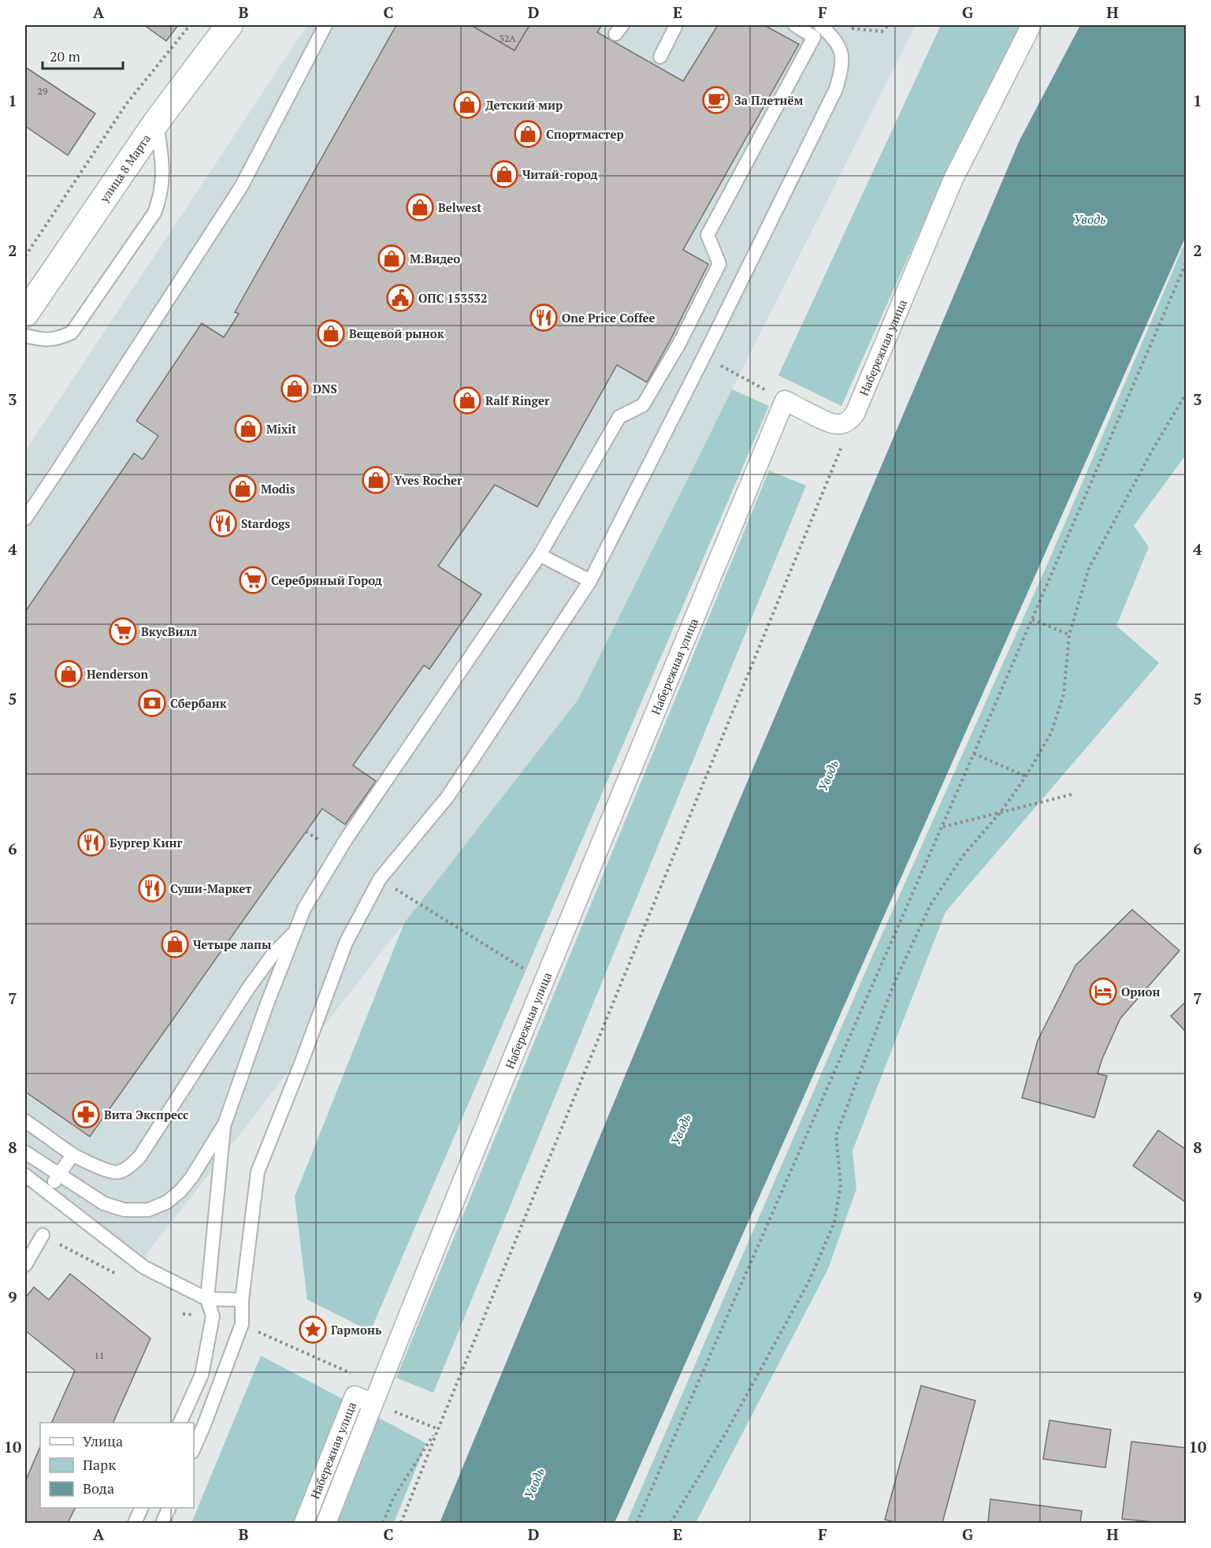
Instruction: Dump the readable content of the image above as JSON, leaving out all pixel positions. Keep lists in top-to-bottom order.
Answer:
{
  "streets": {
    "main road": ["улица 8 Марта"],
    "street": ["Набережная улица"]
  },
  "water": ["Уводь"],
  "places": {
    "cafe": ["За Плетнём"],
    "shop": [
      "Детский мир",
      "Спортмастер",
      "Читай-город",
      "Belwest",
      "М.Видео",
      "Вещевой рынок",
      "DNS",
      "Ralf Ringer",
      "Mixit",
      "Yves Rocher",
      "Modis",
      "Henderson",
      "Четыре лапы"
    ],
    "public building": ["ОПС 153532"],
    "restaurant": [
      "One Price Coffee",
      "Stardogs",
      "Бургер Кинг",
      "Суши-Маркет"
    ],
    "supermarket": ["Серебряный Город", "ВкусВилл"],
    "bank": ["Сбербанк"],
    "hotel": ["Орион"],
    "pharmacy": ["Вита Экспресс"],
    "place": ["Гармонь"]
  },
  "house_numbers": ["32А", "29", "11"],
  "legend": ["Улица", "Парк", "Вода"],
  "scale_bar": "20 m",
  "grid": {
    "columns": [
      "A",
      "B",
      "C",
      "D",
      "E",
      "F",
      "G",
      "H"
    ],
    "rows": [
      "1",
      "2",
      "3",
      "4",
      "5",
      "6",
      "7",
      "8",
      "9",
      "10"
    ]
  }
}
